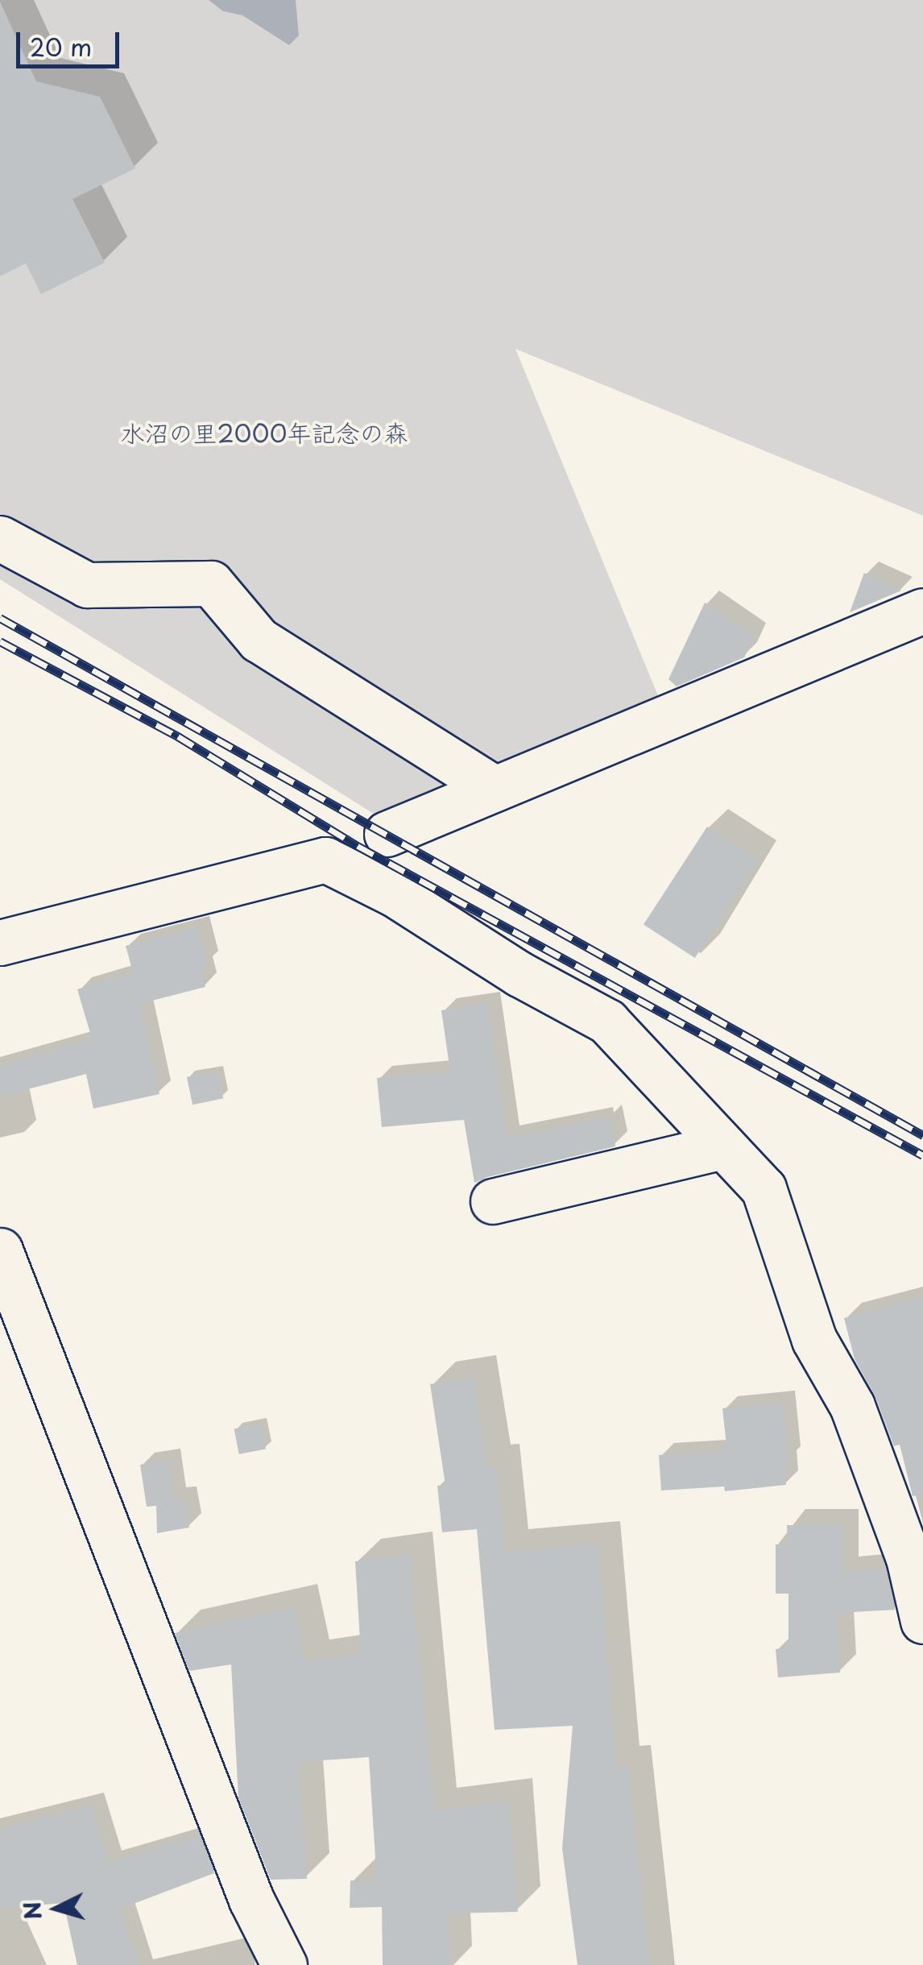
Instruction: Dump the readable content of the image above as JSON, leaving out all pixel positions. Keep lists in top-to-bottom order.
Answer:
{
  "parks": ["水沼の里2000年記念の森"],
  "scale_bar": "20 m",
  "north": "left"
}
